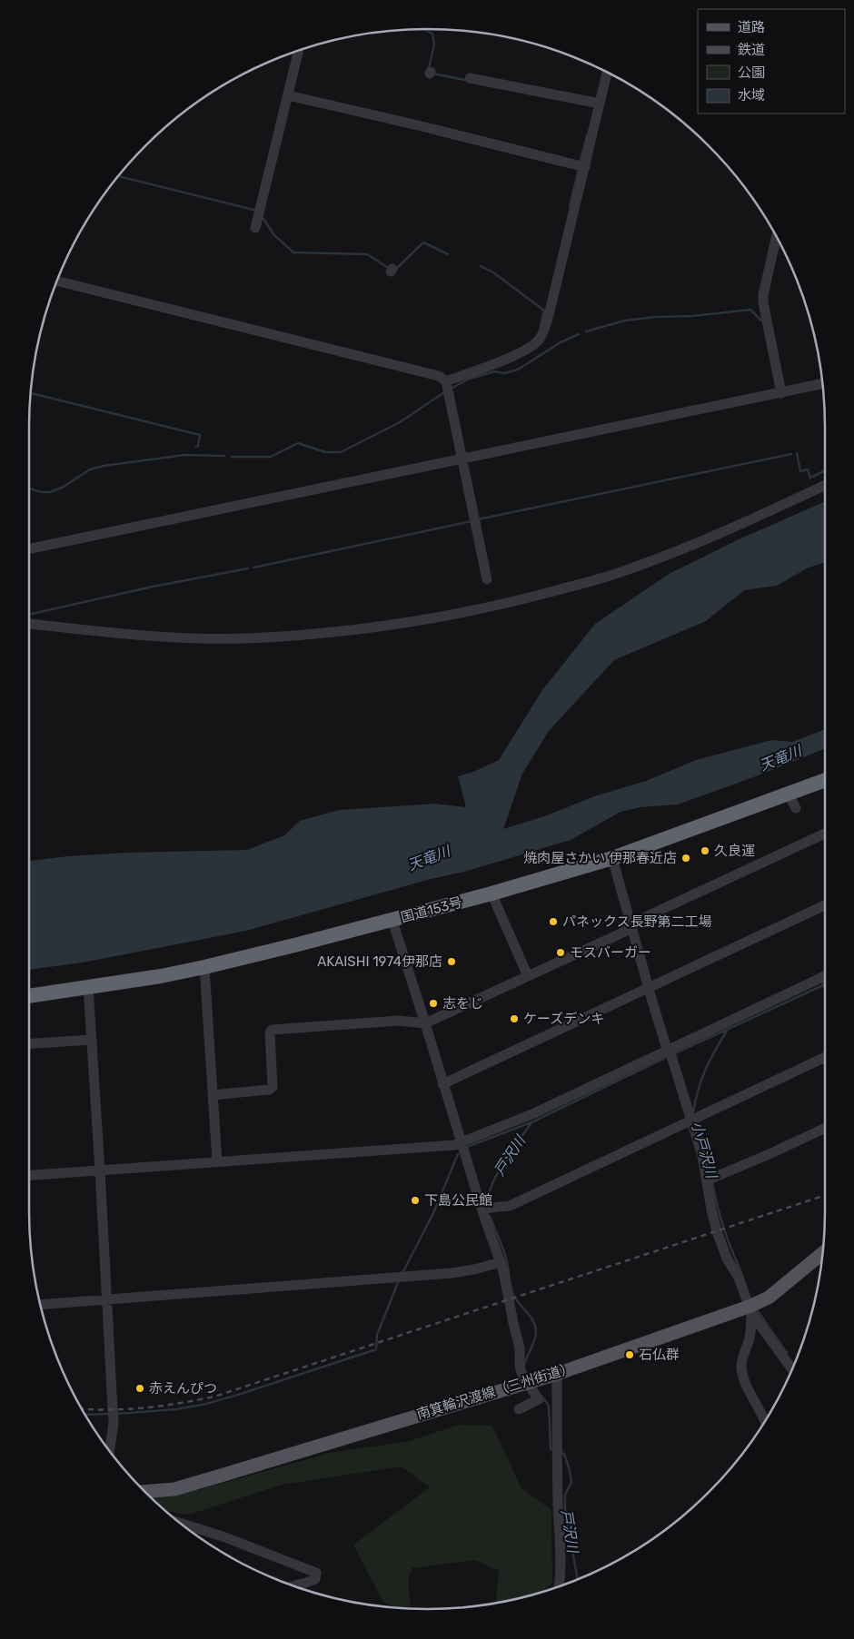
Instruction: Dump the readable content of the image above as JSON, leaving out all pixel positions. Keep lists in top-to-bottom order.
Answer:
{
  "streets": {
    "highway": ["国道153号"],
    "main road": ["南箕輪沢渡線（三州街道）"]
  },
  "water": ["天竜川", "小戸沢川", "戸沢川"],
  "places": [
    "久良運",
    "焼肉屋さかい 伊那春近店",
    "パネックス長野第二工場",
    "モスバーガー",
    "AKAISHI 1974伊那店",
    "志をじ",
    "ケーズデンキ",
    "下島公民館",
    "石仏群",
    "赤えんぴつ"
  ],
  "legend": [
    "道路",
    "鉄道",
    "公園",
    "水域"
  ]
}
